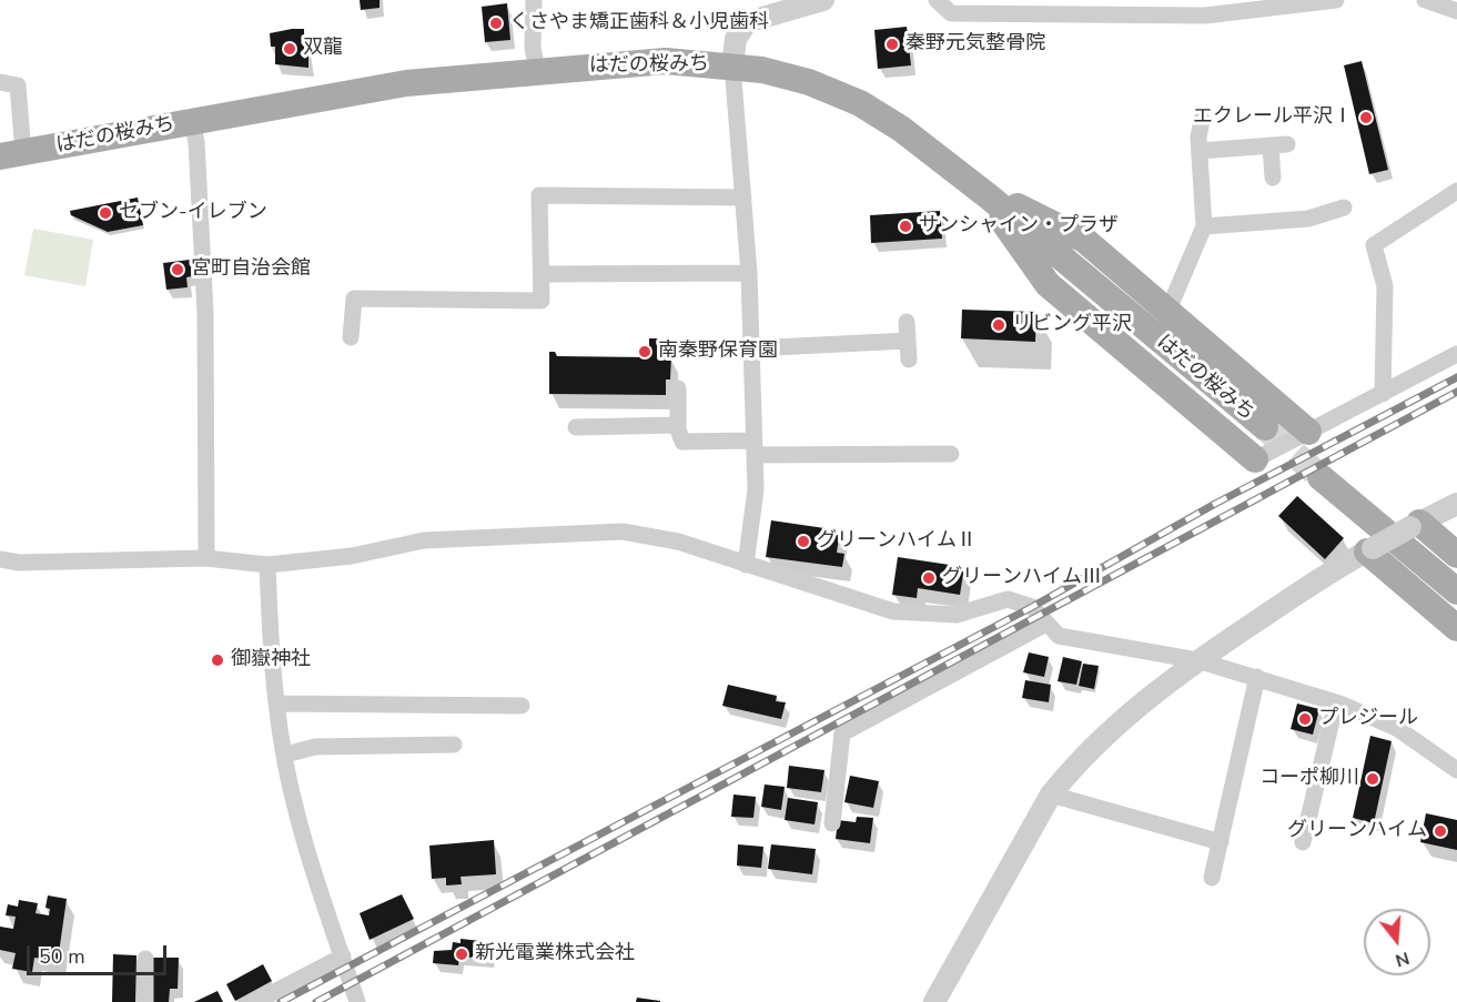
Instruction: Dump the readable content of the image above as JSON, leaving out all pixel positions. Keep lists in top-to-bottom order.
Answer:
{
  "streets": {
    "main road": ["はだの桜みち"]
  },
  "places": [
    "くさやま矯正歯科＆小児歯科",
    "秦野元気整骨院",
    "双龍",
    "エクレール平沢Ⅰ",
    "セブン-イレブン",
    "サンシャイン・プラザ",
    "宮町自治会館",
    "リビング平沢",
    "南秦野保育園",
    "グリーンハイムⅡ",
    "グリーンハイムⅢ",
    "御嶽神社",
    "プレジール",
    "コーポ柳川",
    "グリーンハイム",
    "新光電業株式会社"
  ],
  "scale_bar": "50 m",
  "north": "bottom"
}
